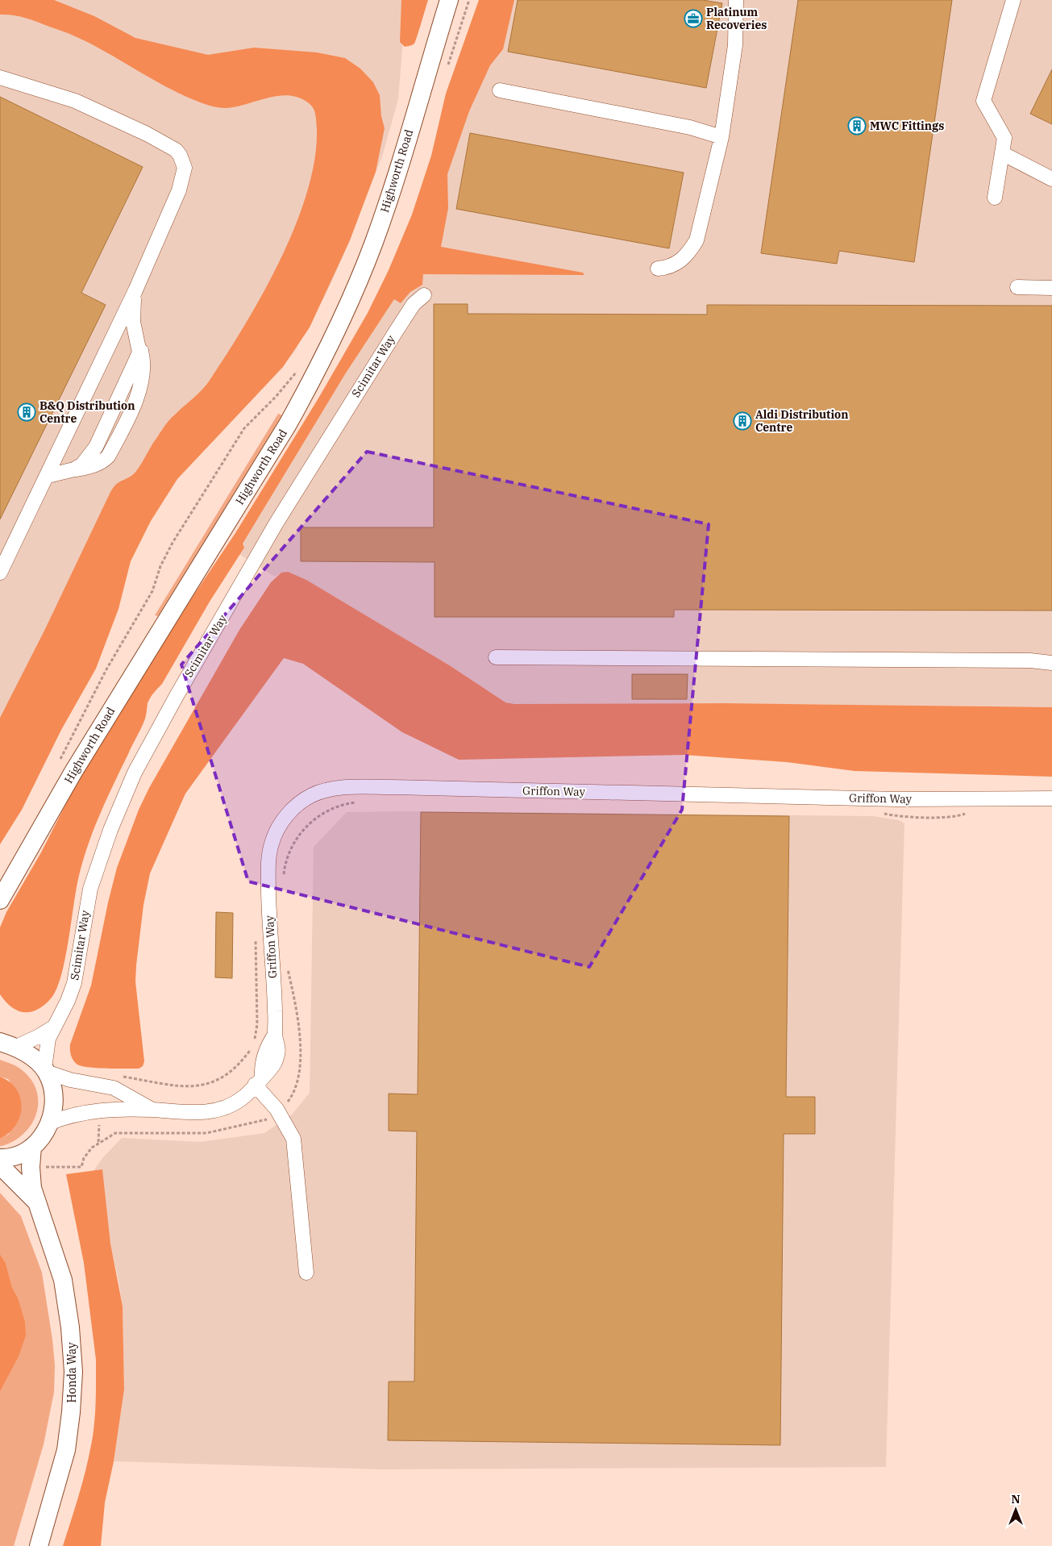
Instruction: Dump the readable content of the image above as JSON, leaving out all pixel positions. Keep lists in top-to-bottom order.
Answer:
{
  "streets": {
    "main road": ["Highworth Road", "Honda Way"],
    "street": ["Scimitar Way", "Griffon Way"]
  },
  "places": {
    "office": ["Platinum Recoveries"],
    "building": ["MWC Fittings", "B&Q Distribution Centre", "Aldi Distribution Centre"]
  },
  "north": "top"
}
